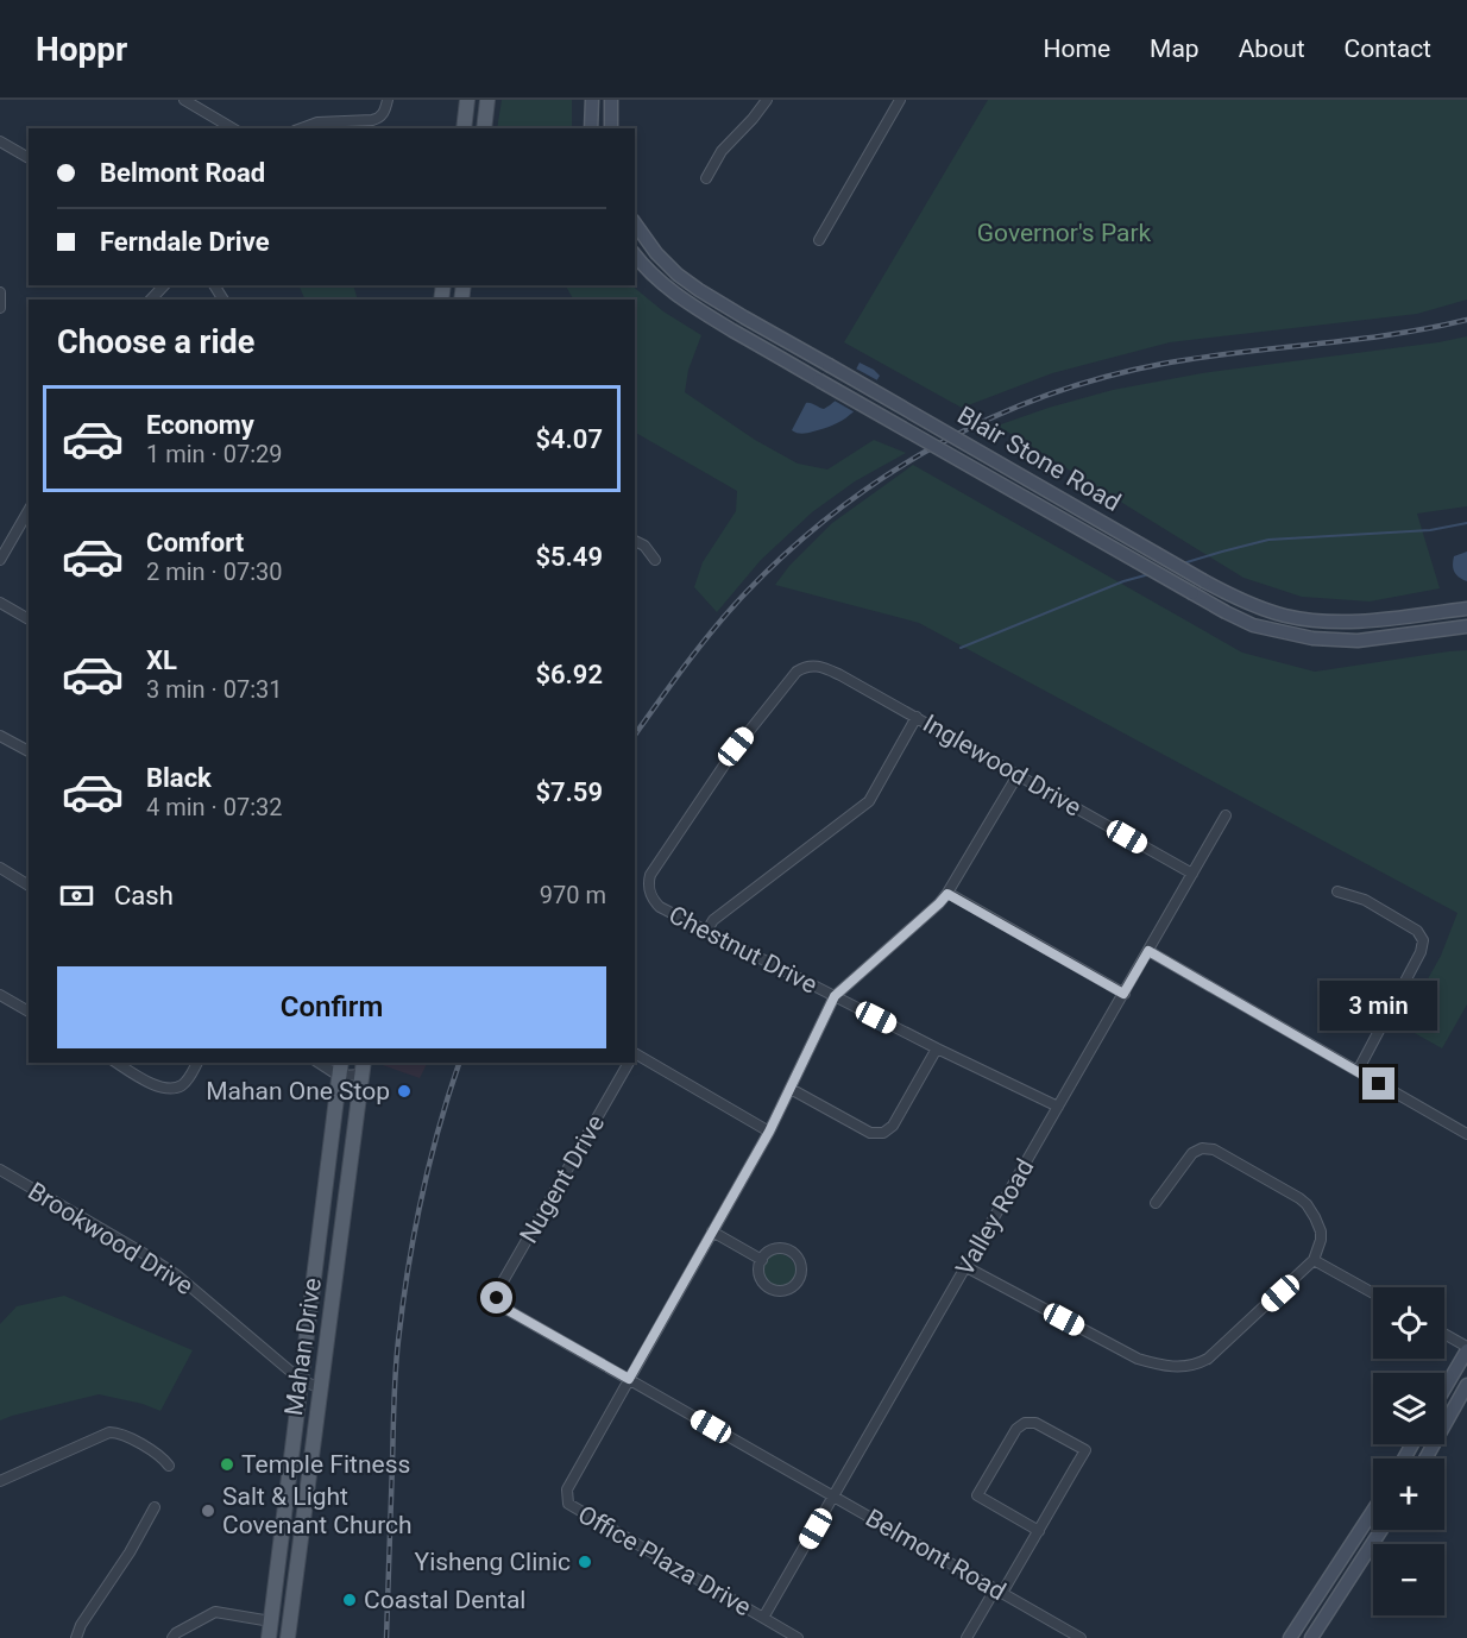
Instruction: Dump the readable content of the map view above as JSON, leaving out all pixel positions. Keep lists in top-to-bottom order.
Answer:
{
  "streets": {
    "main road": ["Blair Stone Road", "Mahan Drive"],
    "street": [
      "Inglewood Drive",
      "Chestnut Drive",
      "Nugent Drive",
      "Valley Road",
      "Brookwood Drive",
      "Belmont Road",
      "Office Plaza Drive"
    ]
  },
  "crossings": [
    ["Inglewood Drive", "Chestnut Drive"],
    ["Inglewood Drive", "Valley Road"],
    ["Chestnut Drive", "Valley Road"],
    ["Nugent Drive", "Belmont Road"],
    ["Valley Road", "Belmont Road"],
    ["Valley Road", "Office Plaza Drive"],
    ["Brookwood Drive", "Mahan Drive"],
    ["Belmont Road", "Office Plaza Drive"]
  ],
  "parks": ["Governor's Park"],
  "places": [
    "Mahan One Stop",
    "Temple Fitness",
    "Salt & Light Covenant Church",
    "Yisheng Clinic",
    "Coastal Dental"
  ],
  "page": {
    "header": "Hoppr",
    "nav": [
      "Home",
      "Map",
      "About",
      "Contact"
    ],
    "banner": ["Belmont Road", "Ferndale Drive"],
    "heading": "Choose a ride",
    "list": [
      {
        "name": "Economy",
        "note": "1 min · 07:29",
        "value": "$4.07"
      },
      {
        "name": "Comfort",
        "note": "2 min · 07:30",
        "value": "$5.49"
      },
      {
        "name": "XL",
        "note": "3 min · 07:31",
        "value": "$6.92"
      },
      {
        "name": "Black",
        "note": "4 min · 07:32",
        "value": "$7.59"
      }
    ],
    "pay": ["Cash", "970 m"],
    "buttons": "Confirm",
    "bubble": "3 min",
    "map_buttons": ["+", "−"]
  }
}
